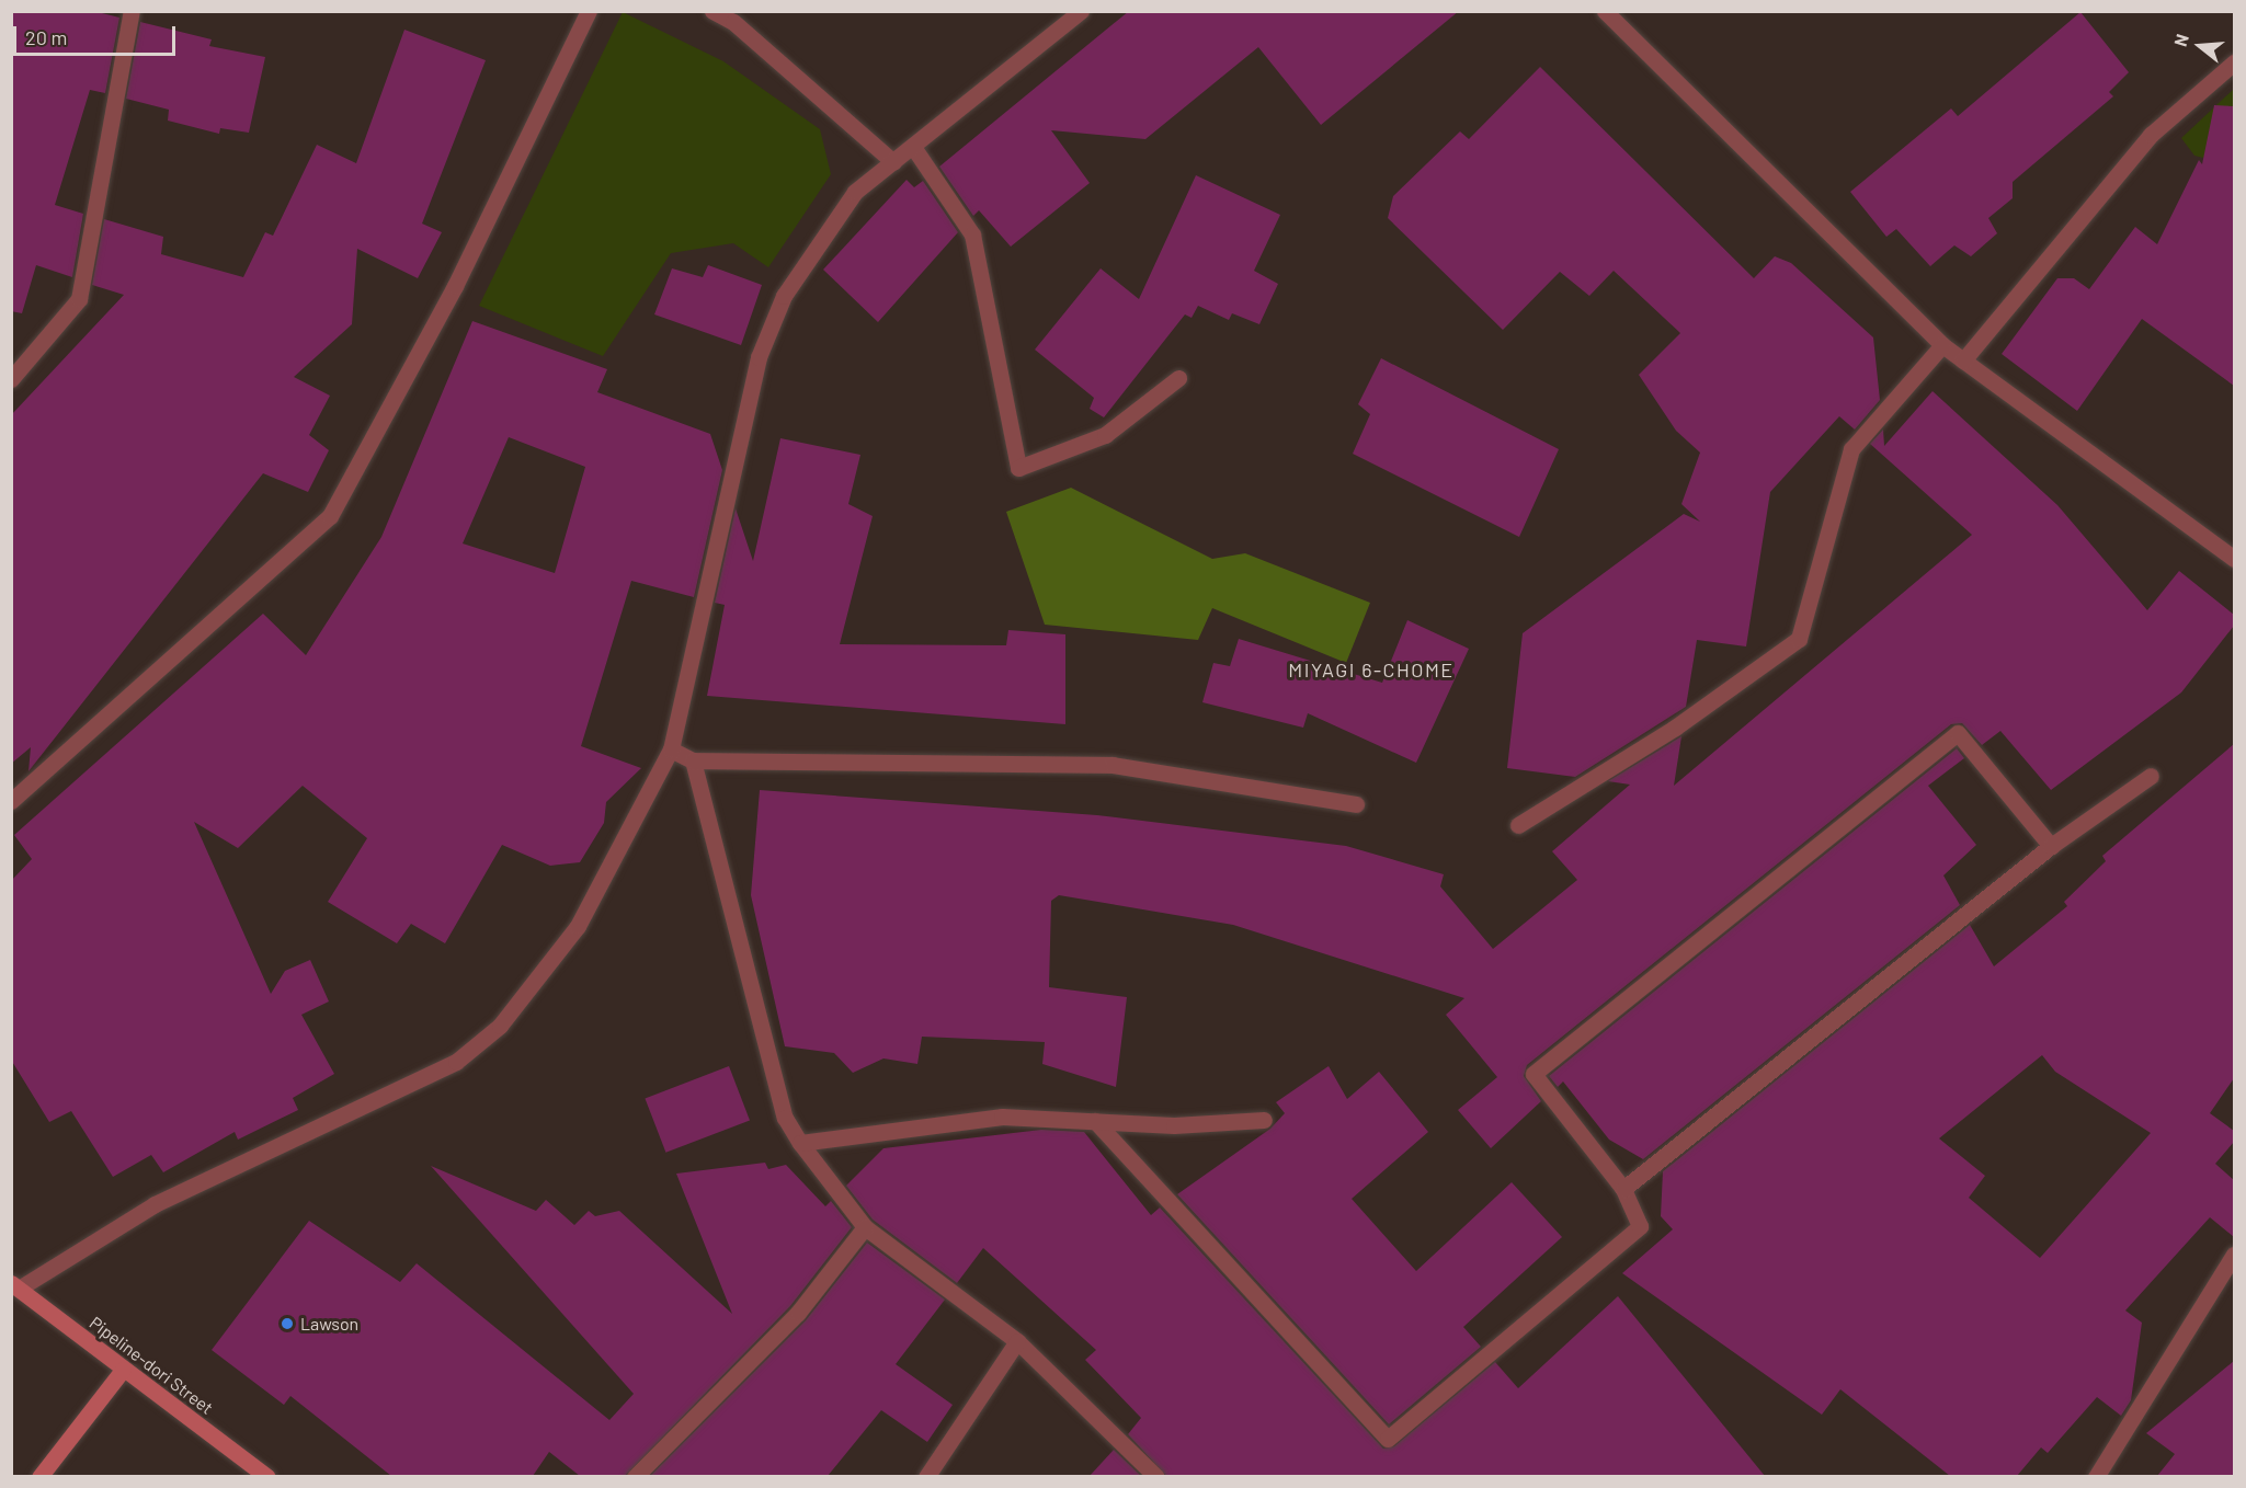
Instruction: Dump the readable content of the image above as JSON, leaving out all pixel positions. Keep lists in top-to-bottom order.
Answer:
{
  "streets": {
    "main road": ["Pipeline-dori Street"]
  },
  "districts": ["MIYAGI 6-CHOME"],
  "places": ["Lawson"],
  "scale_bar": "20 m",
  "north": "left"
}
